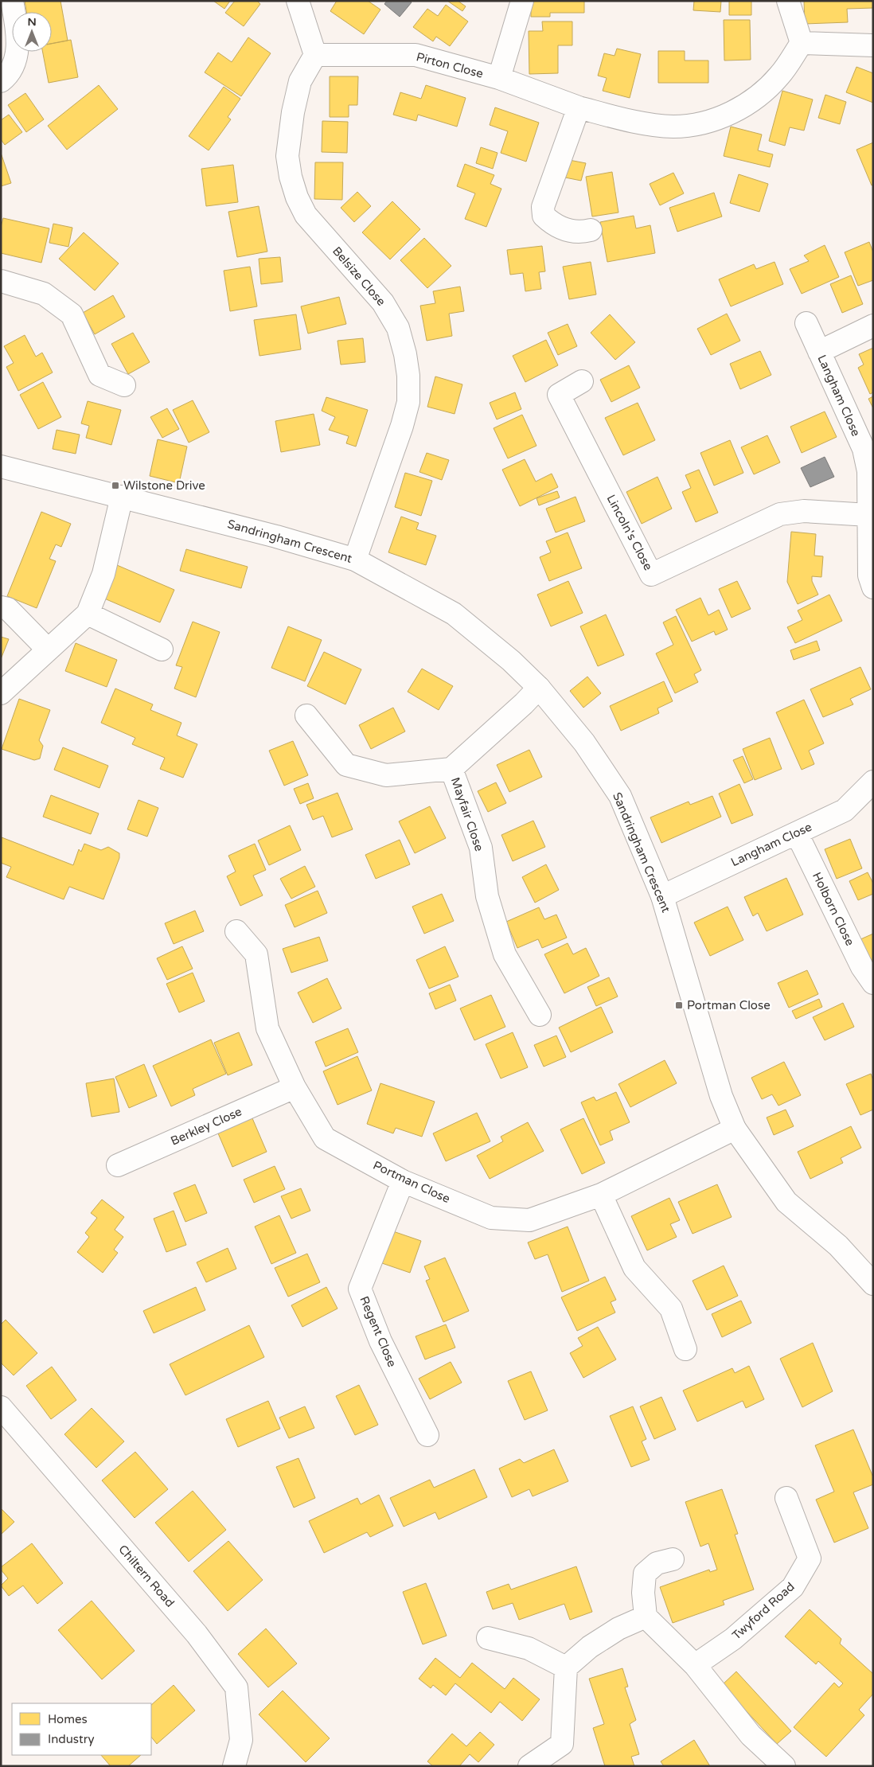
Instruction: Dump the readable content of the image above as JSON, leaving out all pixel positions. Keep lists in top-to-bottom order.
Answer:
{
  "streets": {
    "street": [
      "Pirton Close",
      "Belsize Close",
      "Langham Close",
      "Lincoln's Close",
      "Sandringham Crescent",
      "Mayfair Close",
      "Holborn Close",
      "Berkley Close",
      "Portman Close",
      "Regent Close",
      "Chiltern Road",
      "Twyford Road"
    ]
  },
  "crossings": [
    ["Pirton Close", "Belsize Close"],
    ["Belsize Close", "Sandringham Crescent"],
    ["Langham Close", "Lincoln's Close"],
    ["Langham Close", "Sandringham Crescent"],
    ["Langham Close", "Holborn Close"],
    ["Sandringham Crescent", "Mayfair Close"],
    ["Sandringham Crescent", "Portman Close"],
    ["Berkley Close", "Portman Close"],
    ["Portman Close", "Regent Close"]
  ],
  "places": {
    "transit": ["Wilstone Drive", "Portman Close"]
  },
  "legend": ["Homes", "Industry"],
  "north": "top"
}
